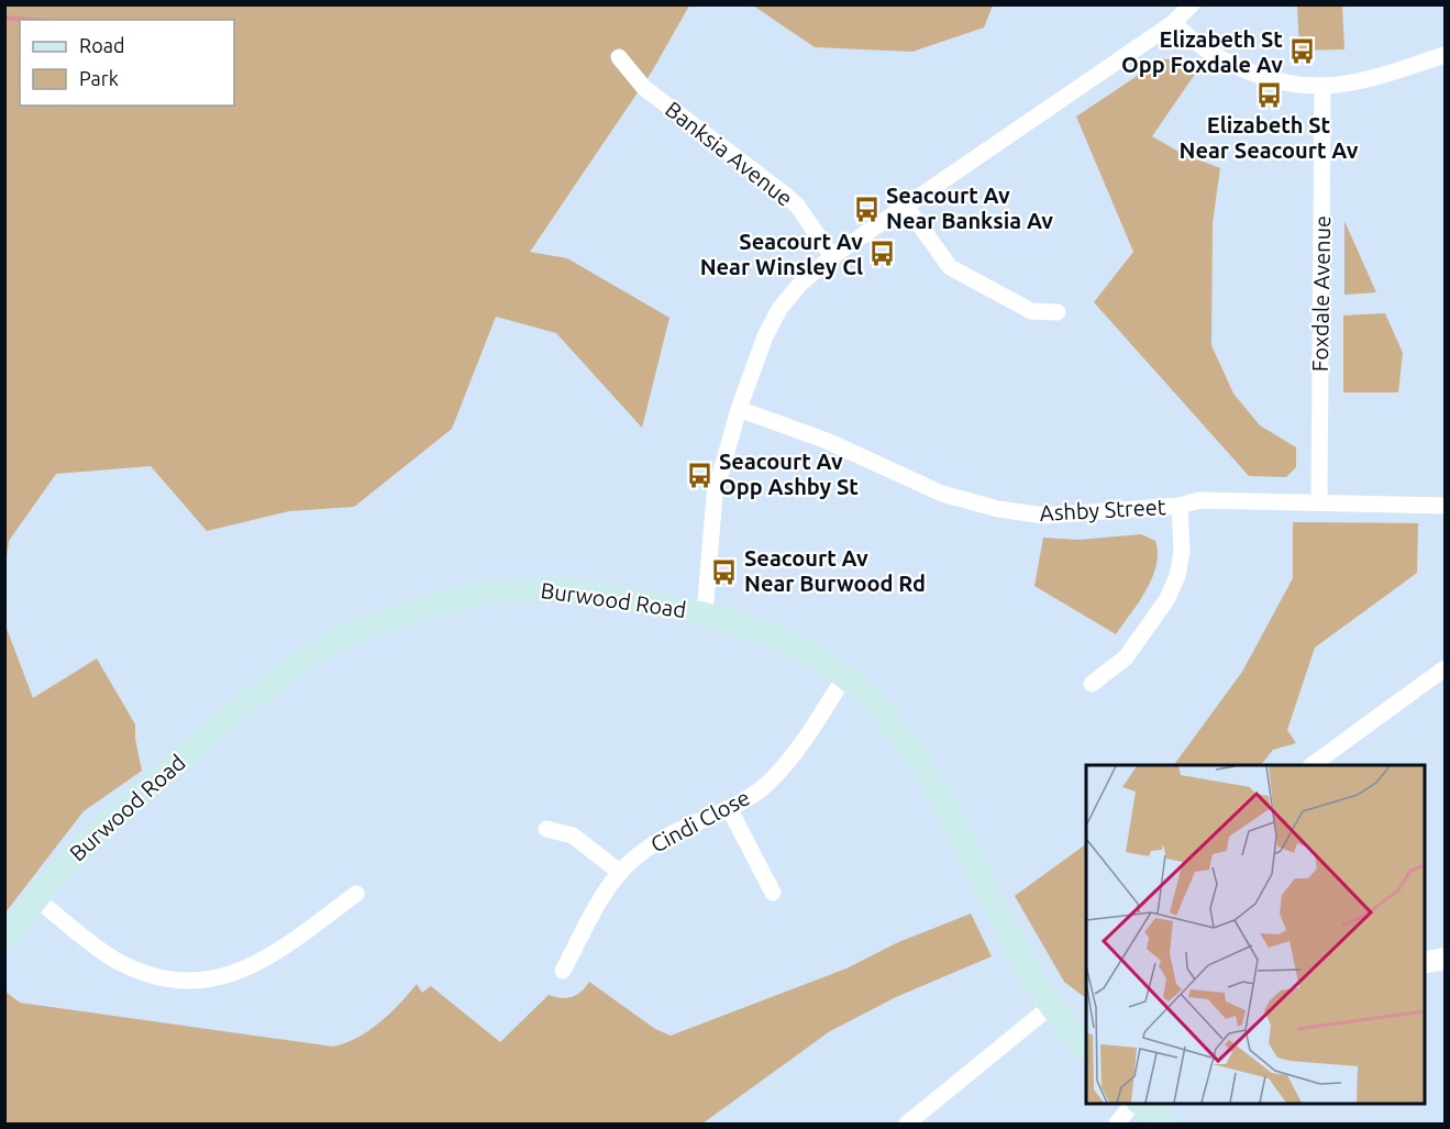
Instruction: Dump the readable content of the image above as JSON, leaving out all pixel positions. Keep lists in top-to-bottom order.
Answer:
{
  "streets": {
    "main road": ["Burwood Road"],
    "street": [
      "Banksia Avenue",
      "Foxdale Avenue",
      "Ashby Street",
      "Cindi Close"
    ]
  },
  "crossings": [
    ["Foxdale Avenue", "Ashby Street"],
    ["Burwood Road", "Cindi Close"]
  ],
  "places": {
    "bus stop": [
      "Elizabeth St Opp Foxdale Av",
      "Elizabeth St Near Seacourt Av",
      "Seacourt Av Near Banksia Av",
      "Seacourt Av Near Winsley Cl",
      "Seacourt Av Opp Ashby St",
      "Seacourt Av Near Burwood Rd"
    ]
  },
  "legend": ["Road", "Park"]
}
